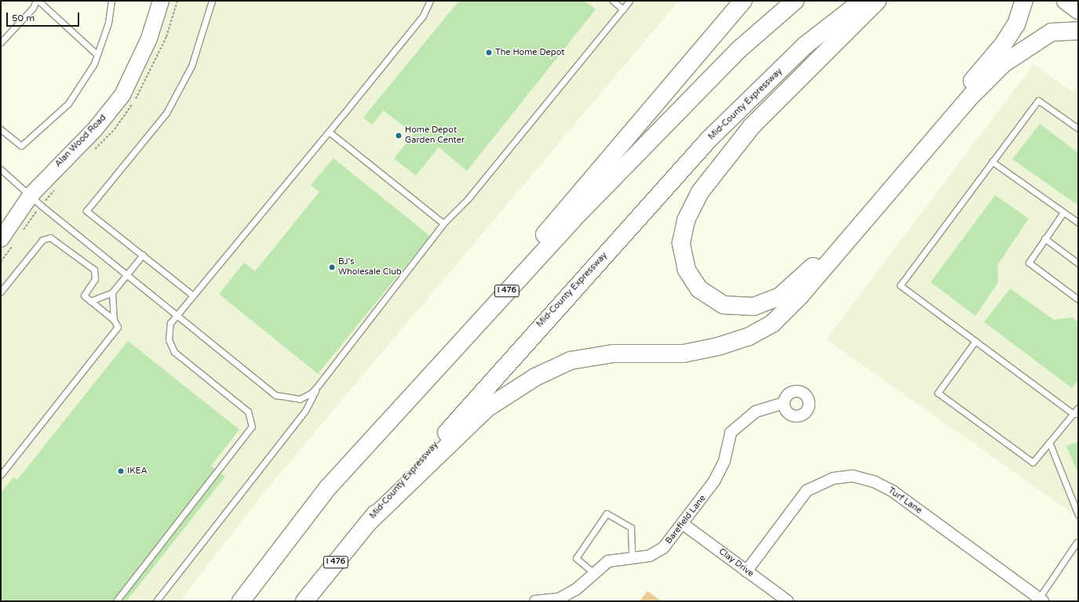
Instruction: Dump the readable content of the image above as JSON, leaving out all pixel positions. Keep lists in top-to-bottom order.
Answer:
{
  "streets": {
    "main road": ["Mid-County Expressway", "I 476"],
    "street": [
      "Alan Wood Road",
      "Turf Lane",
      "Barefield Lane",
      "Clay Drive"
    ]
  },
  "crossings": [
    ["Turf Lane", "Clay Drive"],
    ["Barefield Lane", "Clay Drive"]
  ],
  "places": [
    "The Home Depot",
    "Home Depot Garden Center",
    "BJ's Wholesale Club",
    "IKEA"
  ],
  "scale_bar": "50 m"
}
